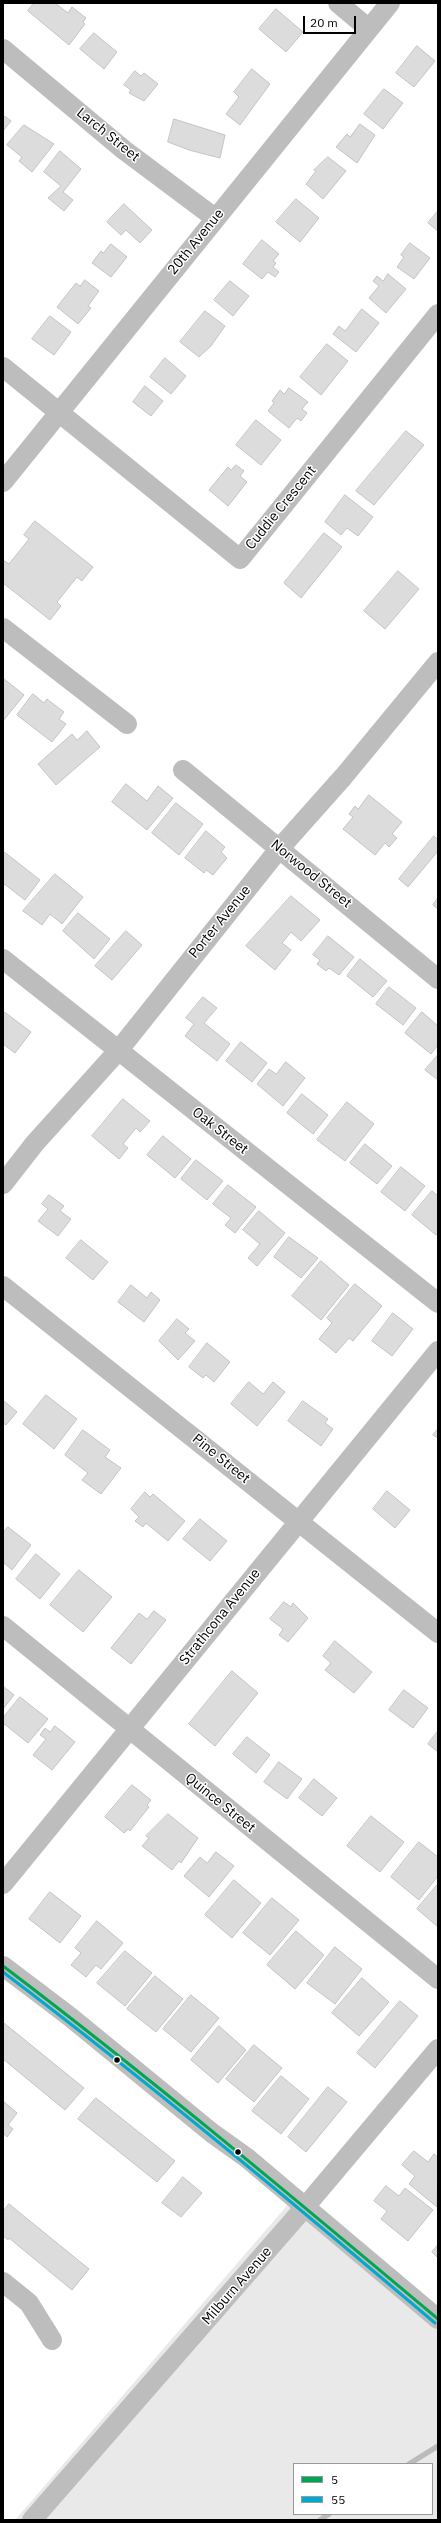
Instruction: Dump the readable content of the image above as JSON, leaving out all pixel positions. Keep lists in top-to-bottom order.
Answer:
{
  "streets": {
    "street": [
      "Larch Street",
      "20th Avenue",
      "Cuddie Crescent",
      "Norwood Street",
      "Porter Avenue",
      "Oak Street",
      "Pine Street",
      "Strathcona Avenue",
      "Quince Street",
      "Milburn Avenue"
    ]
  },
  "crossings": [
    ["Larch Street", "20th Avenue"],
    ["20th Avenue", "Cuddie Crescent"],
    ["Norwood Street", "Porter Avenue"],
    ["Porter Avenue", "Oak Street"],
    ["Pine Street", "Strathcona Avenue"],
    ["Strathcona Avenue", "Quince Street"]
  ],
  "lines": ["transit line 5", "transit line 55"],
  "legend": ["5", "55"],
  "scale_bar": "20 m"
}
